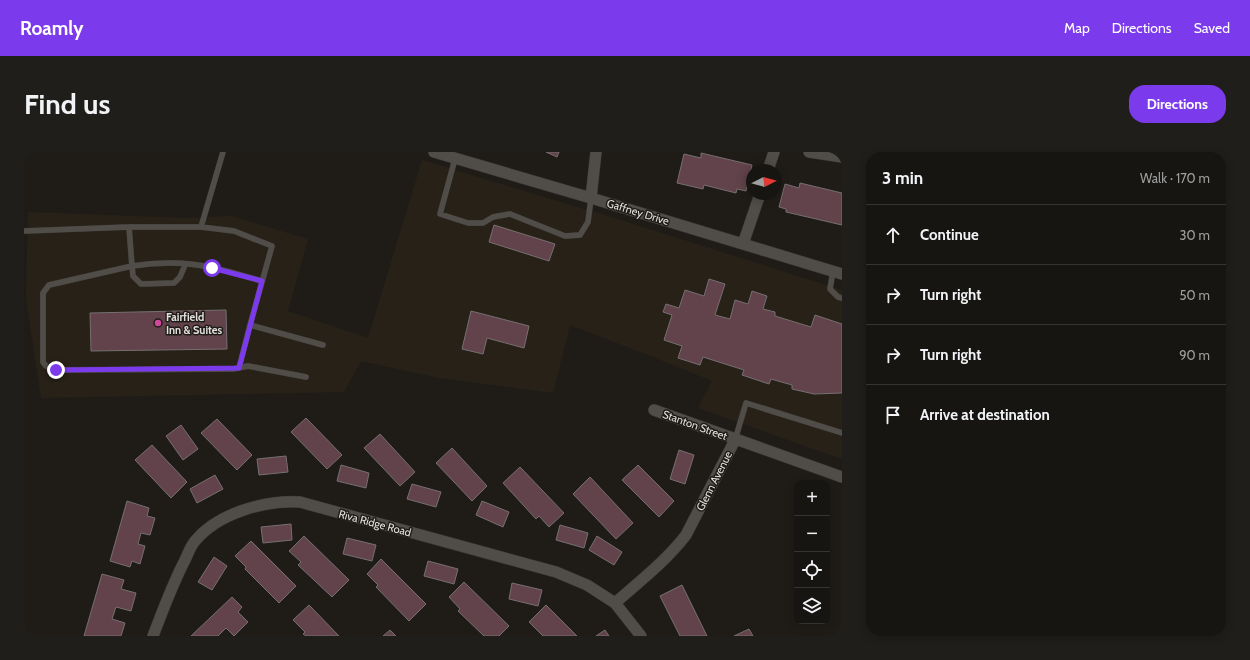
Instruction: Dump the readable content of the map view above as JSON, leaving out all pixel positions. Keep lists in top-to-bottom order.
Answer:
{
  "streets": {
    "street": [
      "Gaffney Drive",
      "Stanton Street",
      "Glenn Avenue",
      "Riva Ridge Road"
    ]
  },
  "crossings": [
    ["Stanton Street", "Glenn Avenue"],
    ["Glenn Avenue", "Riva Ridge Road"]
  ],
  "places": ["Fairfield Inn & Suites"],
  "north": "right",
  "page": {
    "header": "Roamly",
    "nav": ["Map", "Directions", "Saved"],
    "buttons": "Directions",
    "title": "Find us",
    "heading": ["3 min", "Walk · 170 m"],
    "list": [
      ["Continue", "30 m"],
      ["Turn right", "50 m"],
      ["Turn right", "90 m"],
      "Arrive at destination"
    ],
    "map_buttons": ["+", "−"]
  }
}
